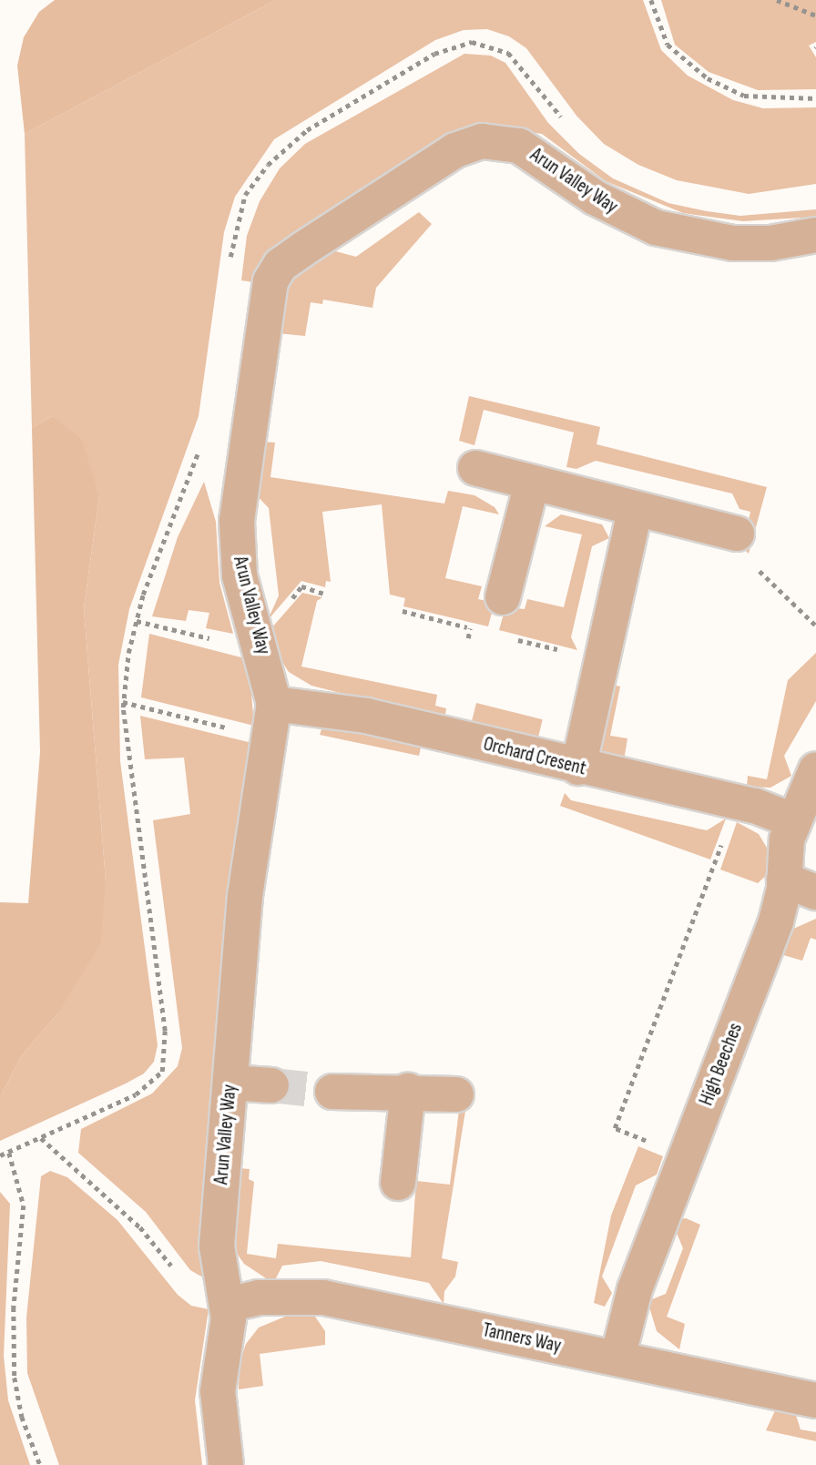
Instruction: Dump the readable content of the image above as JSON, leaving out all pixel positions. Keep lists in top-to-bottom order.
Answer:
{
  "streets": {
    "street": [
      "Arun Valley Way",
      "Orchard Cresent",
      "High Beeches",
      "Tanners Way"
    ]
  },
  "crossings": [
    ["Arun Valley Way", "Orchard Cresent"],
    ["Arun Valley Way", "Tanners Way"],
    ["Orchard Cresent", "High Beeches"],
    ["High Beeches", "Tanners Way"]
  ]
}
